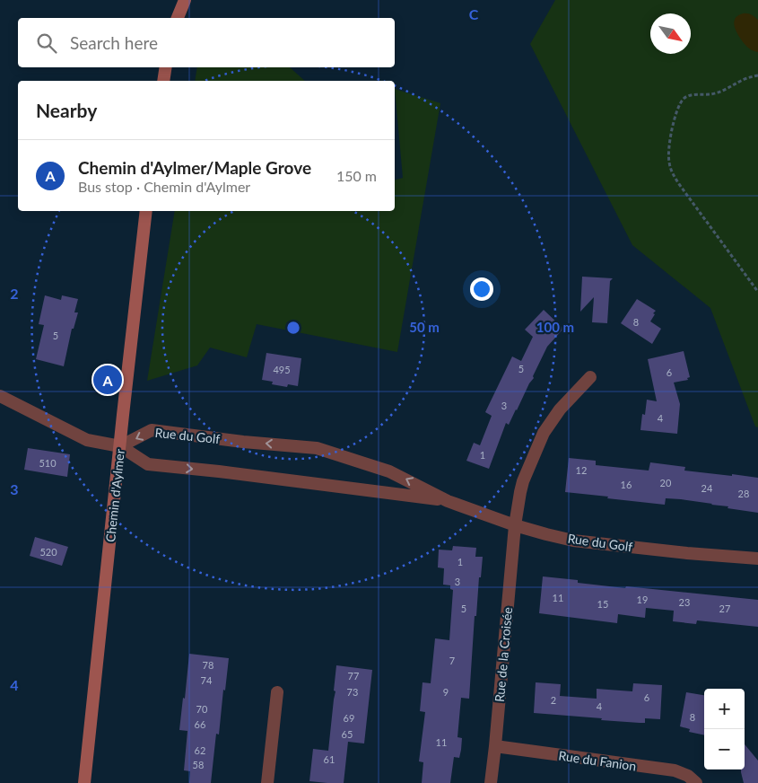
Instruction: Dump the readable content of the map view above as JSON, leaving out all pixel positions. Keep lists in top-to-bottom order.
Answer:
{
  "streets": {
    "main road": ["Chemin d'Aylmer"],
    "street": ["Rue du Golf", "Rue de la Croisée", "Rue du Fanion"]
  },
  "crossings": [
    ["Rue du Golf", "Chemin d'Aylmer"],
    ["Rue du Golf", "Rue de la Croisée"],
    ["Rue de la Croisée", "Rue du Fanion"]
  ],
  "house_numbers": [
    "8",
    "5",
    "5",
    "495",
    "6",
    "3",
    "4",
    "1",
    "510",
    "12",
    "20",
    "16",
    "24",
    "28",
    "520",
    "1",
    "3",
    "11",
    "19",
    "23",
    "15",
    "5",
    "27",
    "7",
    "78",
    "77",
    "74",
    "73",
    "9",
    "6",
    "2",
    "4",
    "70",
    "8",
    "69",
    "66",
    "65",
    "11",
    "62",
    "61",
    "58"
  ],
  "north": "bottom right",
  "page": {
    "search": "Search here",
    "heading": "Nearby",
    "list": [
      {
        "mark": "A",
        "name": "Chemin d'Aylmer/Maple Grove",
        "note": "Bus stop · Chemin d'Aylmer",
        "value": "150 m"
      }
    ],
    "pins": "A",
    "map_buttons": ["+", "−"]
  },
  "grid": {
    "columns": ["C"],
    "rows": ["2", "3", "4"]
  },
  "rings": ["50 m", "100 m"]
}
